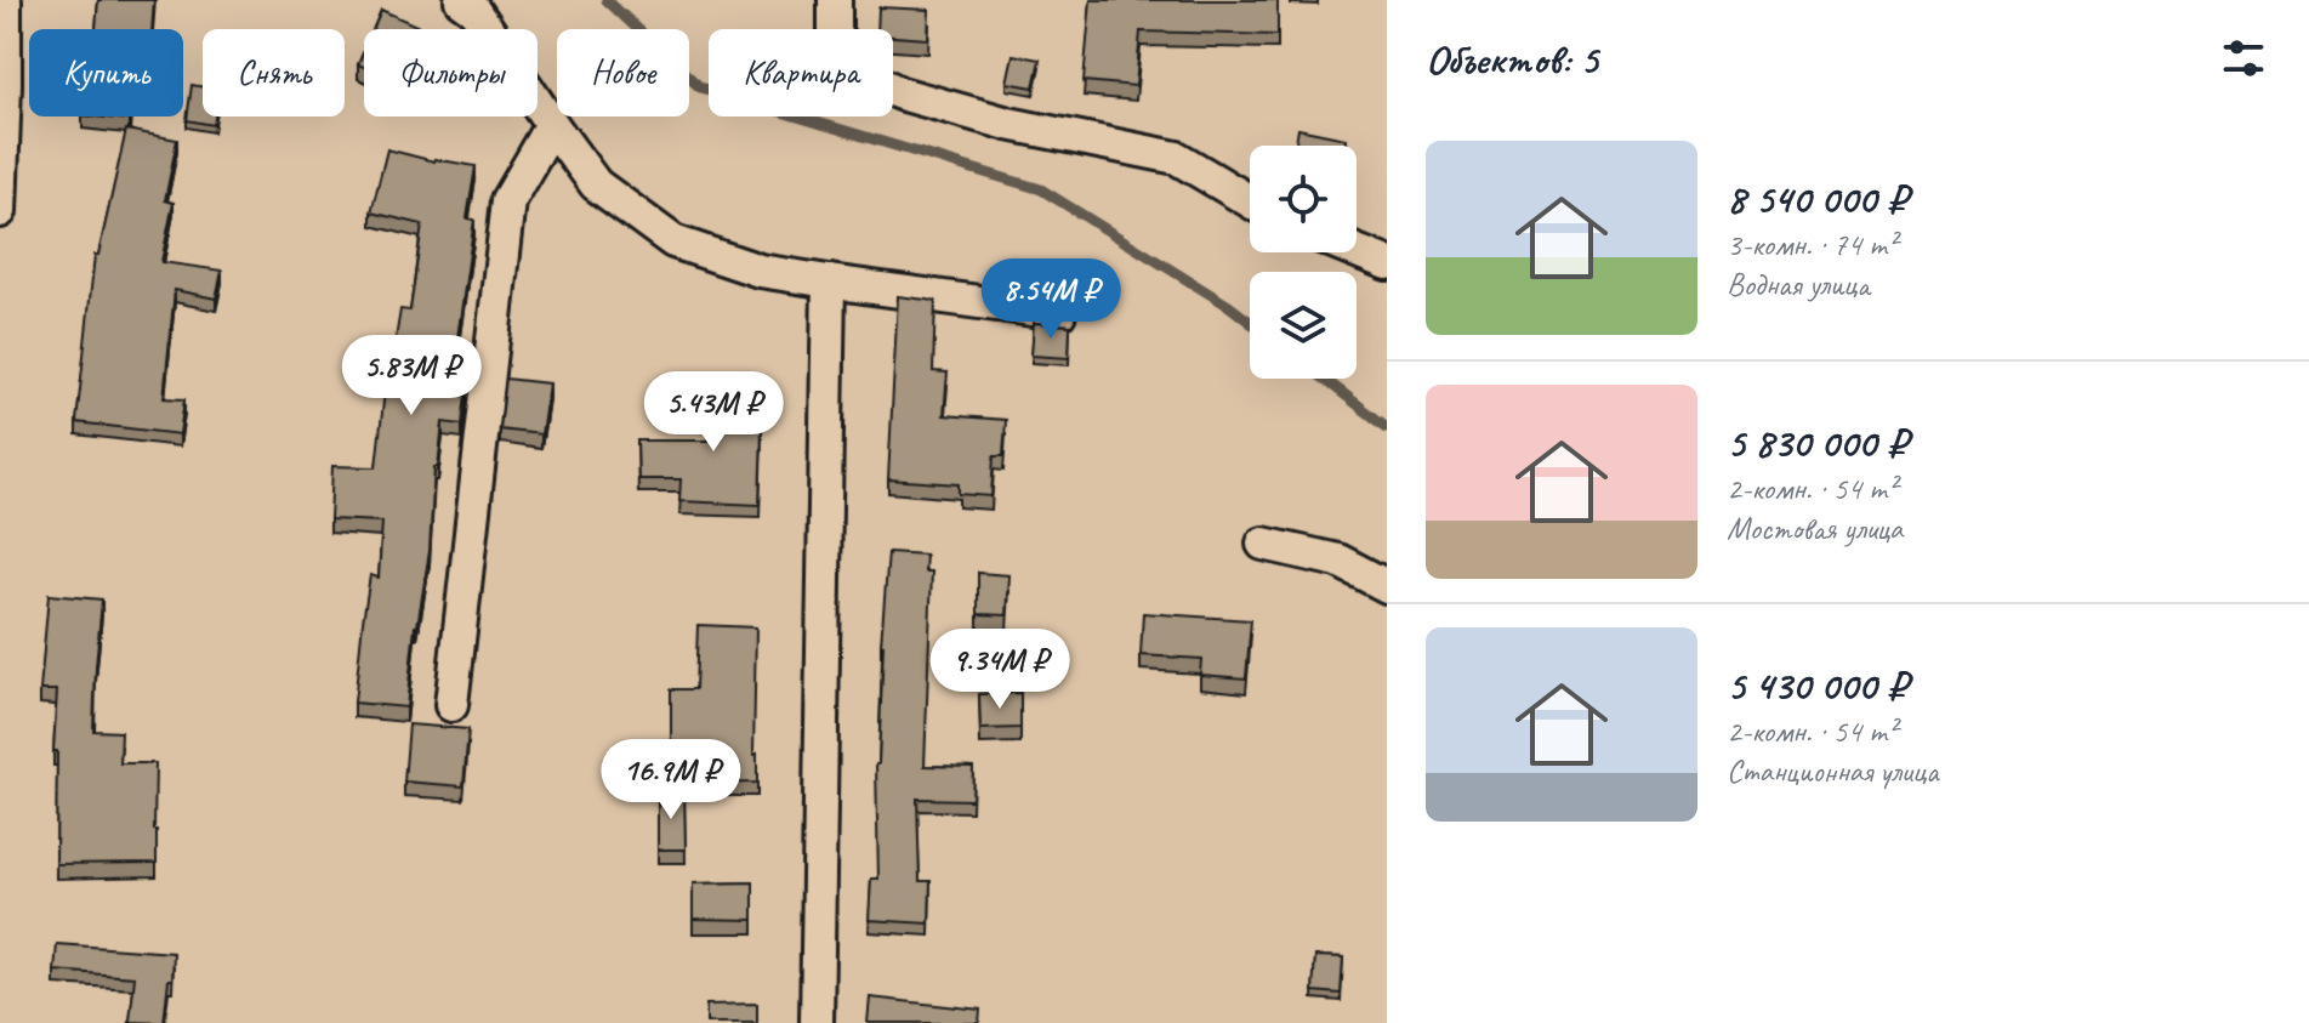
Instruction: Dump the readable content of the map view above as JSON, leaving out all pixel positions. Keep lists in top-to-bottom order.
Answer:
{
  "page": {
    "heading": "Объектов: 5",
    "chip": [
      "Купить",
      "Снять",
      "Фильтры",
      "Новое",
      "Квартира"
    ],
    "list": [
      {
        "name": "8 540 000 ₽",
        "note": "3-комн. · 74 m² · Водная улица"
      },
      {
        "name": "5 830 000 ₽",
        "note": "2-комн. · 54 m² · Мостовая улица"
      },
      {
        "name": "5 430 000 ₽",
        "note": "2-комн. · 54 m² · Станционная улица"
      }
    ],
    "price": [
      "8.54M ₽",
      "5.83M ₽",
      "5.43M ₽",
      "9.34M ₽",
      "16.9M ₽"
    ]
  }
}
